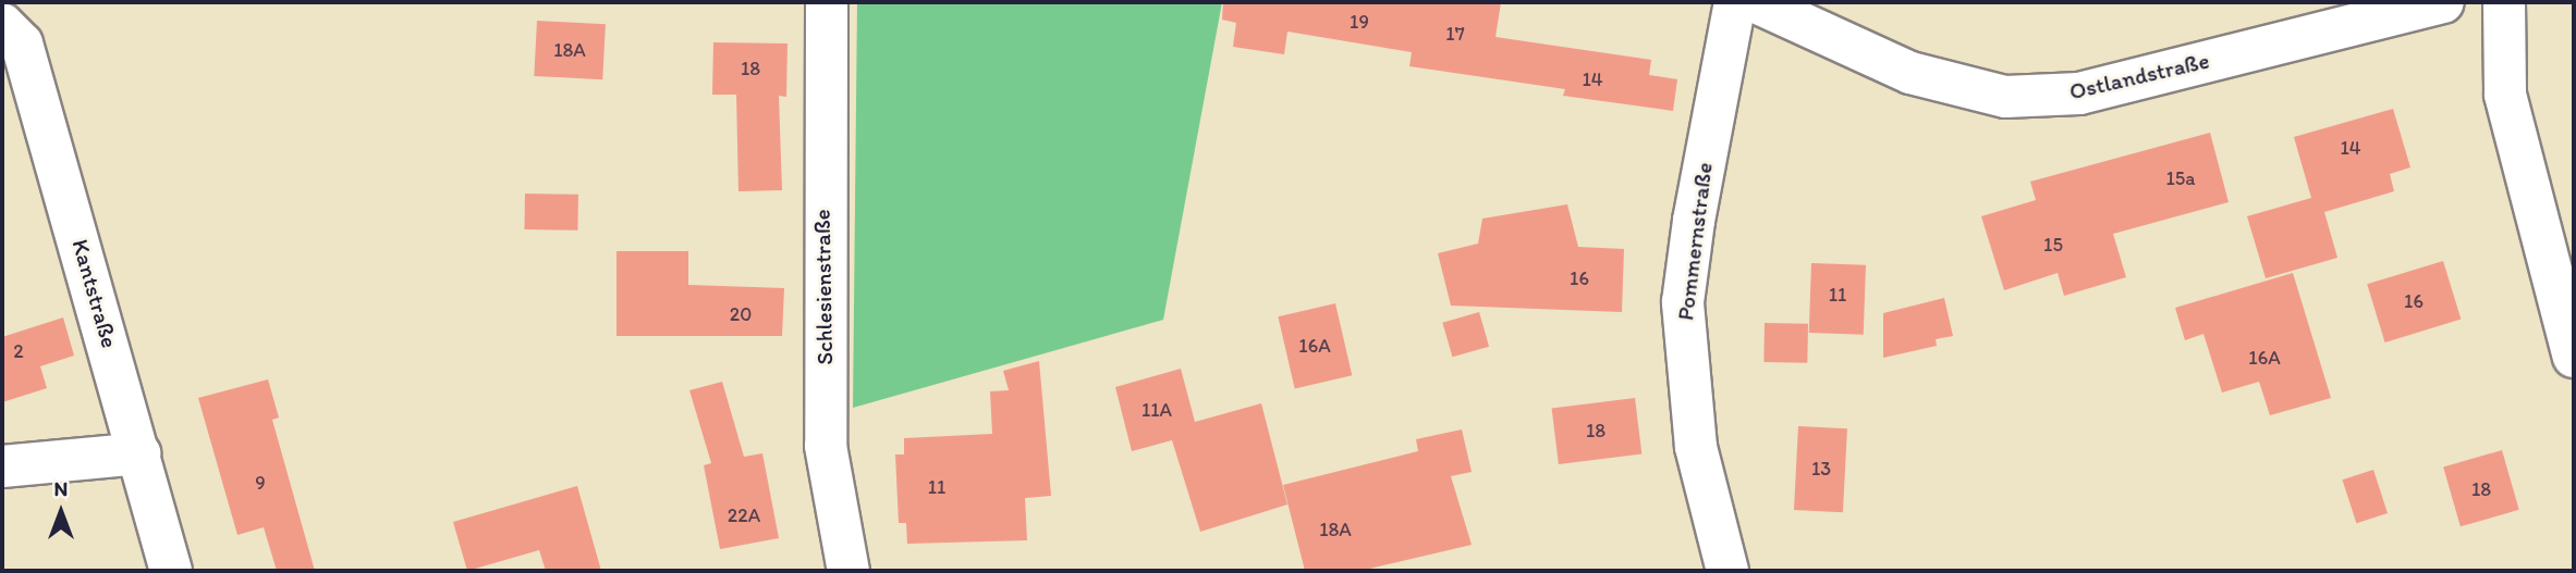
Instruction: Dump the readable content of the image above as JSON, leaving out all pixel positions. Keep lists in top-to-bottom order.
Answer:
{
  "streets": {
    "street": [
      "Ostlandstraße",
      "Pommernstraße",
      "Schlesienstraße",
      "Kantstraße"
    ]
  },
  "house_numbers": [
    "19",
    "17",
    "18A",
    "18",
    "14",
    "14",
    "15a",
    "15",
    "16",
    "11",
    "16",
    "20",
    "16A",
    "2",
    "16A",
    "11A",
    "18",
    "13",
    "9",
    "11",
    "18",
    "22A",
    "18A"
  ],
  "north": "top"
}
